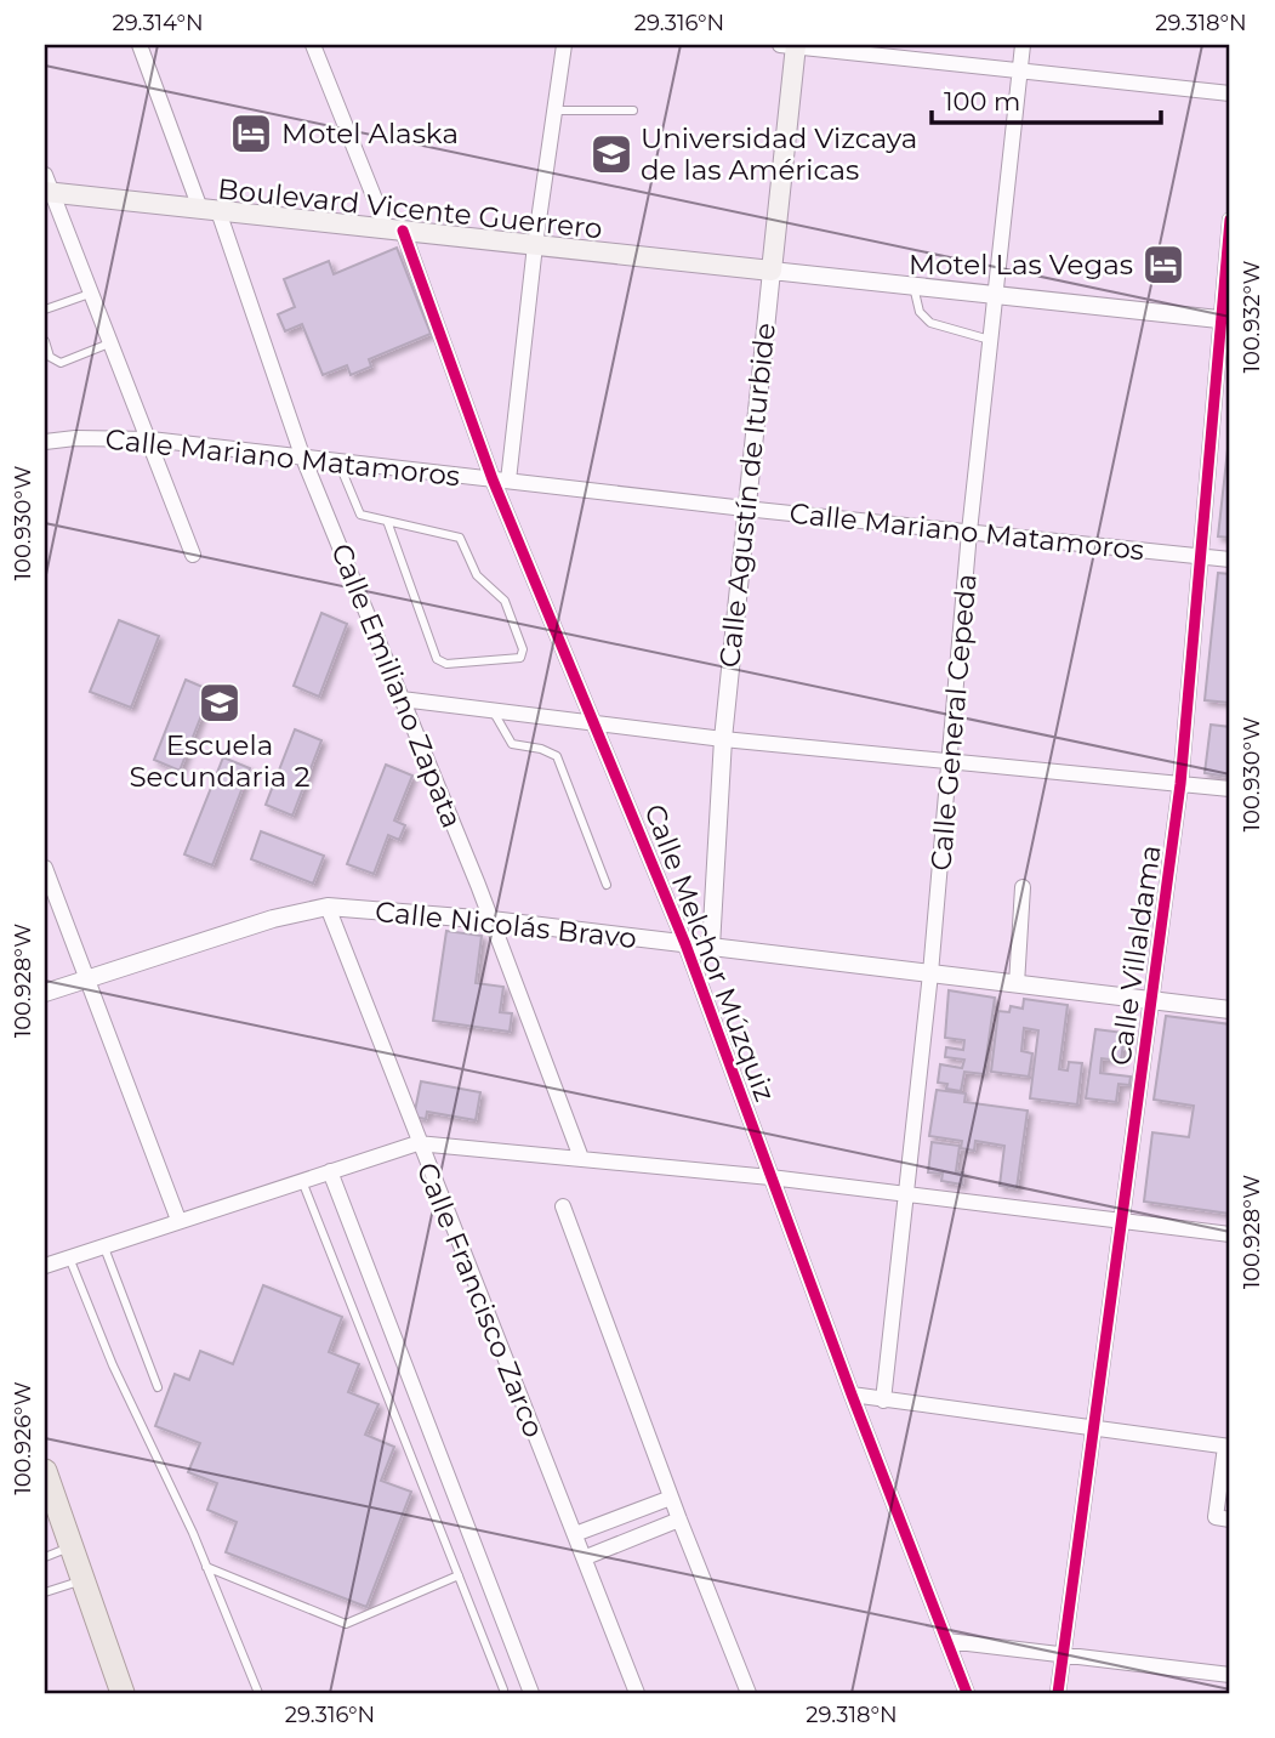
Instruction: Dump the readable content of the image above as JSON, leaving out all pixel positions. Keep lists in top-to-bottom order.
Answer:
{
  "streets": {
    "main road": ["Boulevard Vicente Guerrero", "Calle Agustín de Iturbide"],
    "street": [
      "Calle Mariano Matamoros",
      "Calle Emiliano Zapata",
      "Calle General Cepeda",
      "Calle Nicolás Bravo",
      "Calle Melchor Múzquiz",
      "Calle Villaldama",
      "Calle Francisco Zarco"
    ]
  },
  "crossings": [
    ["Boulevard Vicente Guerrero", "Calle Agustín de Iturbide"],
    ["Boulevard Vicente Guerrero", "Calle Emiliano Zapata"],
    ["Boulevard Vicente Guerrero", "Calle General Cepeda"],
    ["Boulevard Vicente Guerrero", "Calle Melchor Múzquiz"],
    ["Boulevard Vicente Guerrero", "Calle Villaldama"],
    ["Calle Mariano Matamoros", "Calle Agustín de Iturbide"],
    ["Calle Mariano Matamoros", "Calle Emiliano Zapata"],
    ["Calle Mariano Matamoros", "Calle General Cepeda"],
    ["Calle Mariano Matamoros", "Calle Melchor Múzquiz"],
    ["Calle Mariano Matamoros", "Calle Villaldama"],
    ["Calle Agustín de Iturbide", "Calle Nicolás Bravo"],
    ["Calle Emiliano Zapata", "Calle Nicolás Bravo"],
    ["Calle General Cepeda", "Calle Nicolás Bravo"],
    ["Calle Nicolás Bravo", "Calle Melchor Múzquiz"],
    ["Calle Nicolás Bravo", "Calle Villaldama"],
    ["Calle Nicolás Bravo", "Calle Francisco Zarco"]
  ],
  "places": {
    "hotel": ["Motel Alaska", "Motel Las Vegas"],
    "school or university": ["Universidad Vizcaya de las Américas", "Escuela Secundaria 2"]
  },
  "scale_bar": "100 m",
  "coordinates": [
    "29.314°N",
    "29.316°N",
    "29.318°N",
    "100.932°W",
    "100.930°W",
    "100.928°W",
    "100.926°W"
  ]
}
